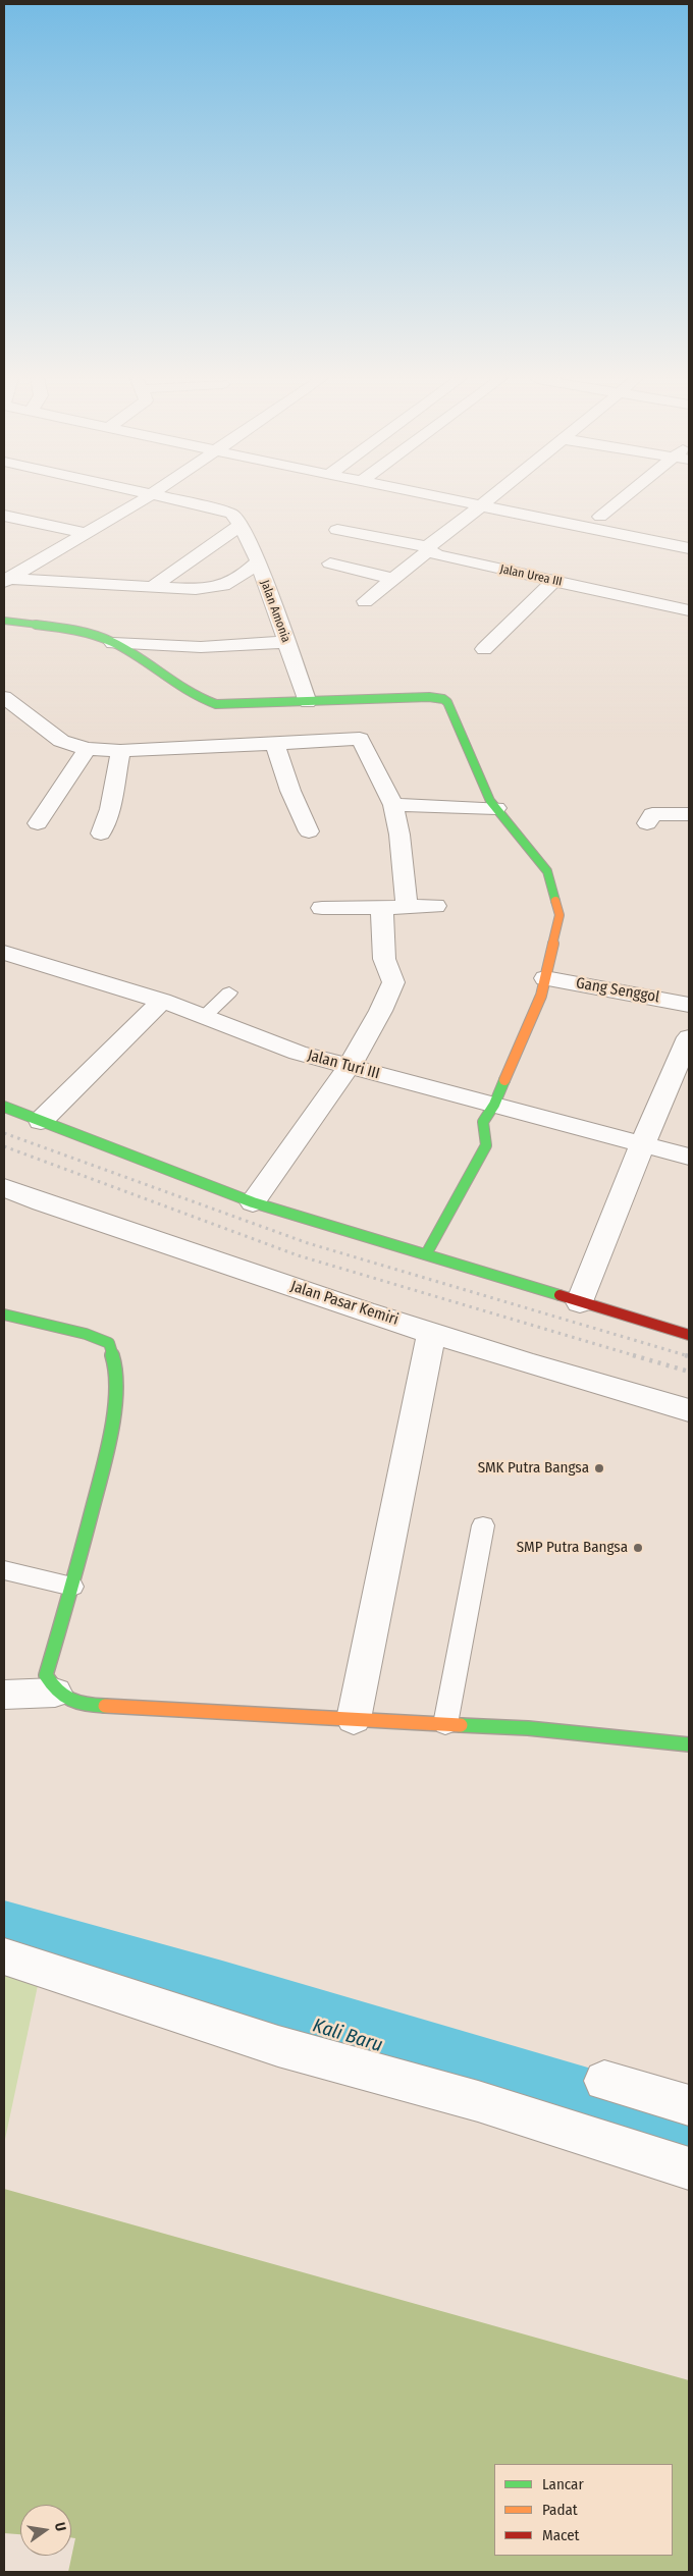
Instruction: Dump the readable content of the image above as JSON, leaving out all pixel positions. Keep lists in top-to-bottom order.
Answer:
{
  "streets": {
    "street": [
      "Jalan Urea III",
      "Jalan Amonia",
      "Gang Senggol",
      "Jalan Turi III",
      "Jalan Pasar Kemiri"
    ]
  },
  "water": ["Kali Baru"],
  "places": ["SMK Putra Bangsa", "SMP Putra Bangsa"],
  "legend": ["Lancar", "Padat", "Macet"],
  "north": "right"
}
